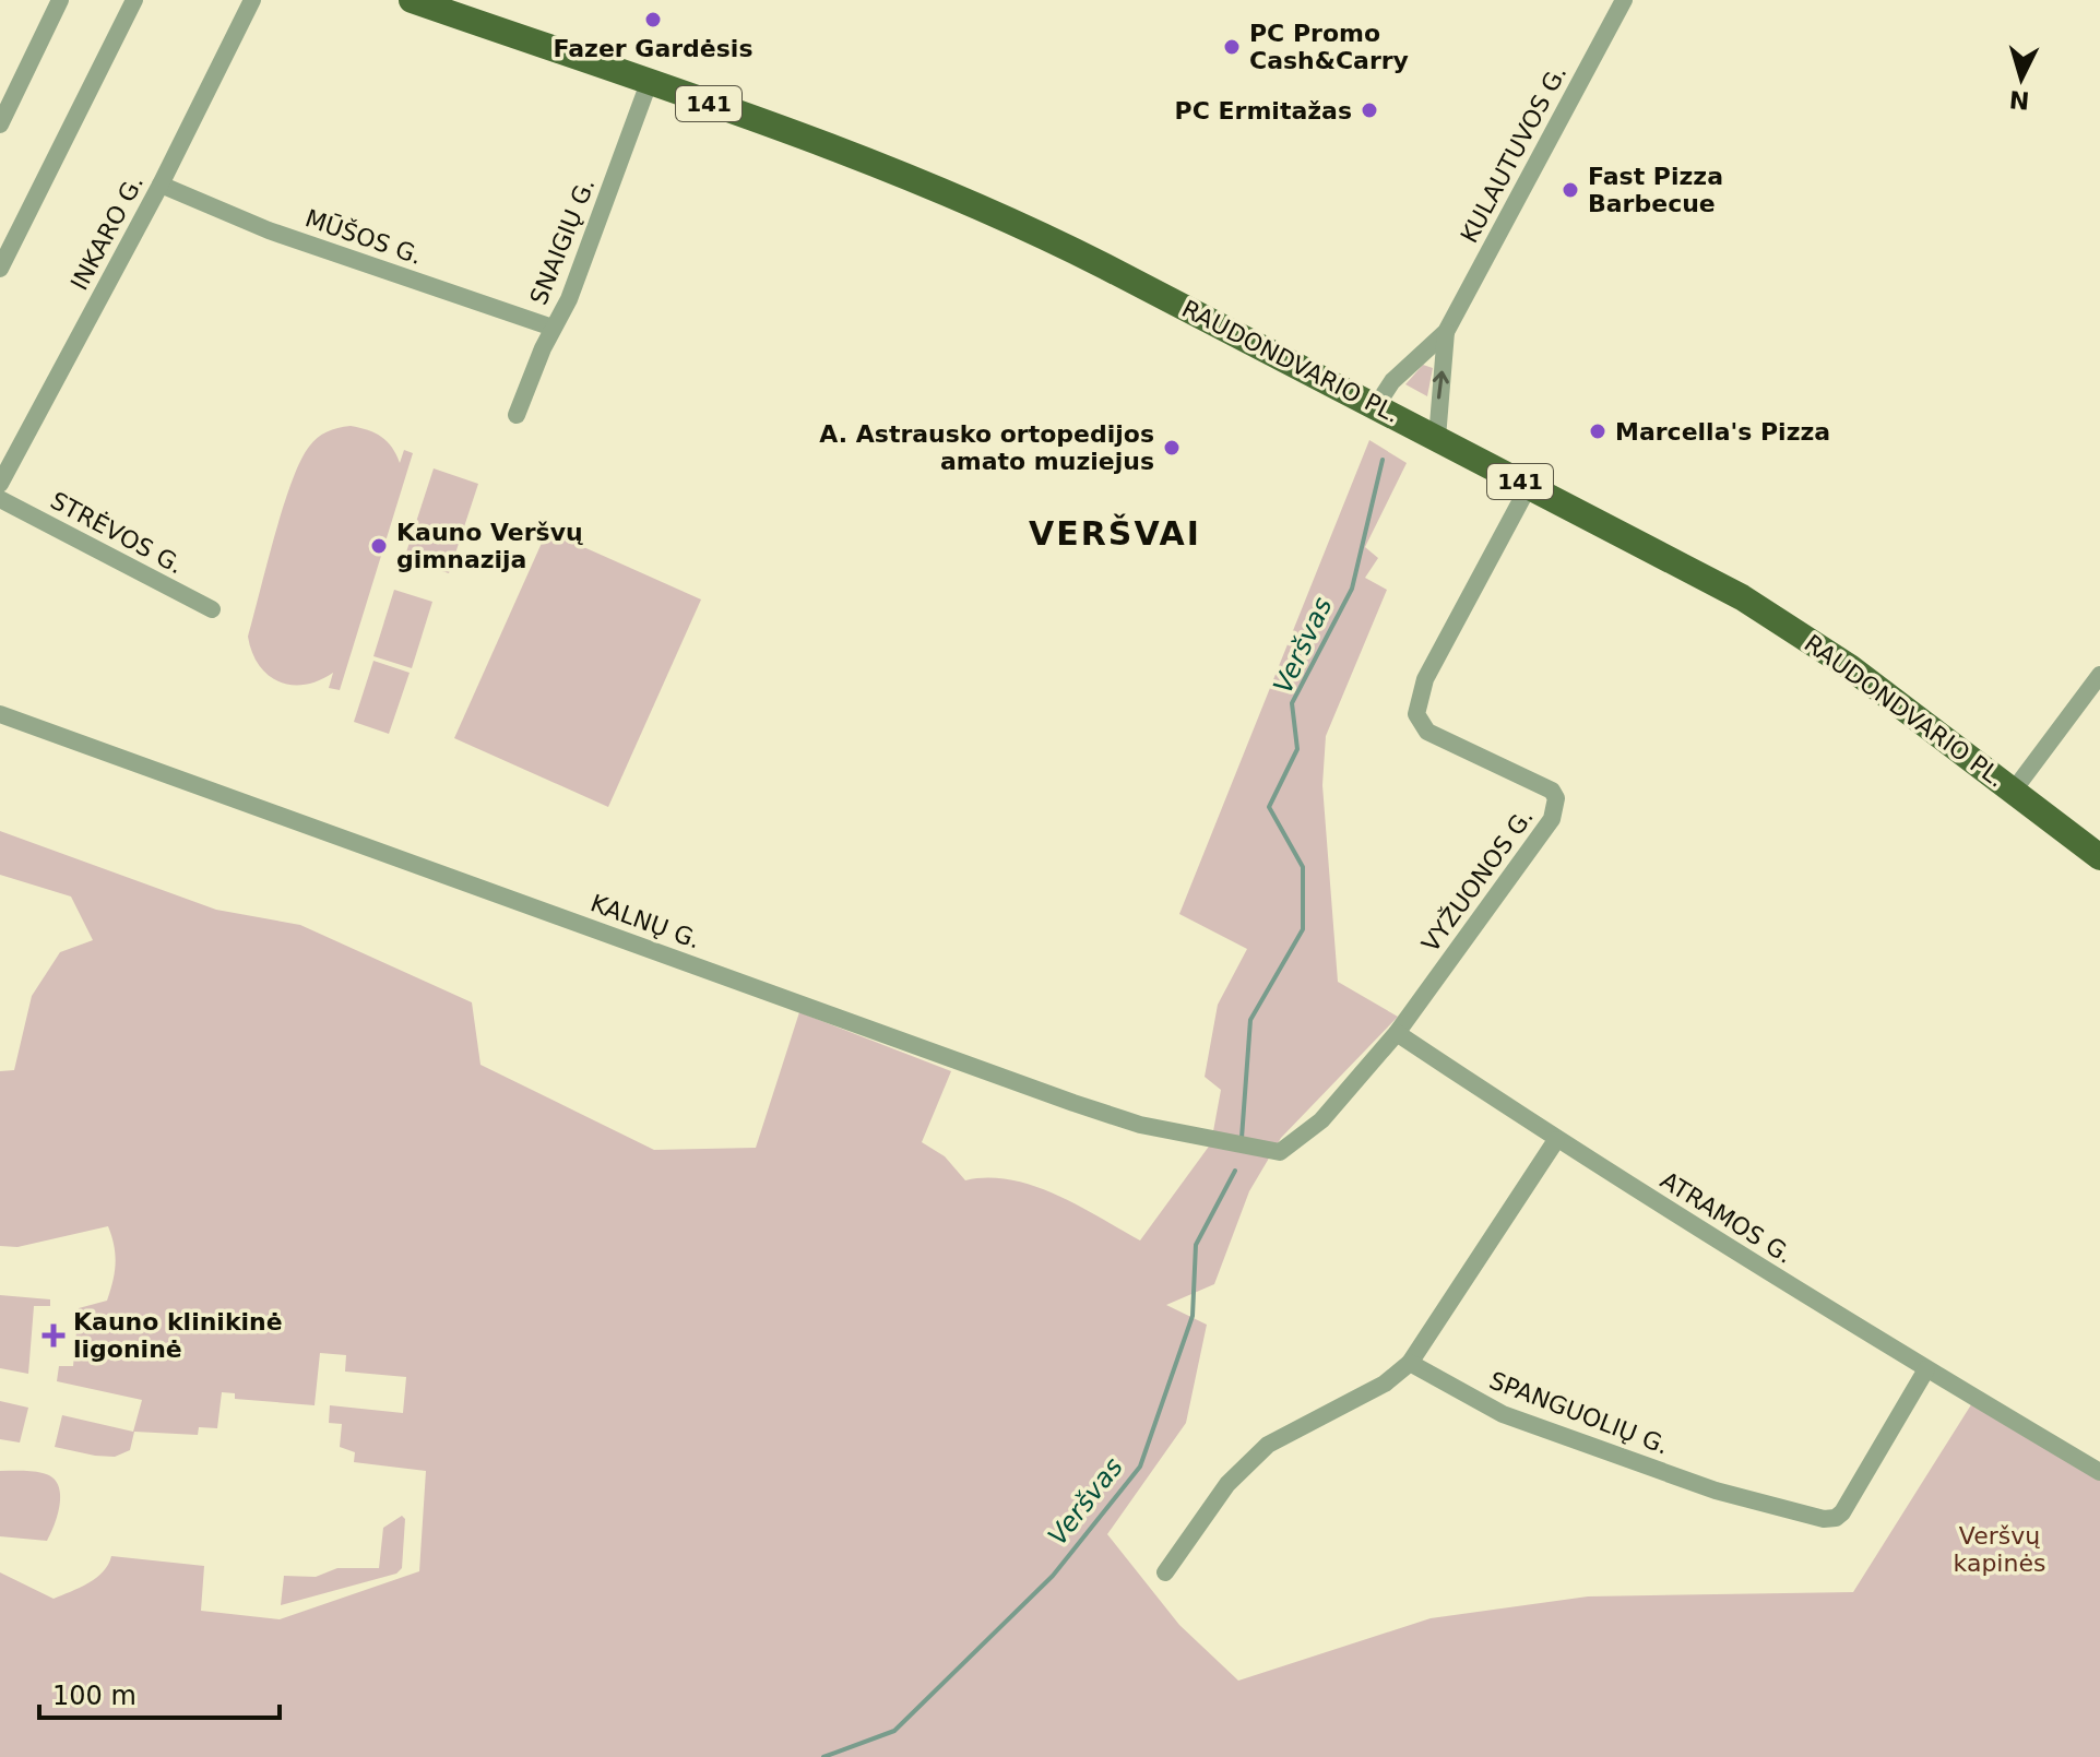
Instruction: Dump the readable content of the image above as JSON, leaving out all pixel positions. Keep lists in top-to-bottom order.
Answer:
{
  "streets": {
    "main road": ["141", "RAUDONDVARIO PL."],
    "street": [
      "KULAUTUVOS G.",
      "INKARO G.",
      "MŪŠOS G.",
      "SNAIGIŲ G.",
      "STRĖVOS G.",
      "VYŽUONOS G.",
      "KALNŲ G.",
      "ATRAMOS G.",
      "SPANGUOLIŲ G."
    ]
  },
  "crossings": [
    ["KULAUTUVOS G.", "RAUDONDVARIO PL."],
    ["INKARO G.", "MŪŠOS G."],
    ["MŪŠOS G.", "SNAIGIŲ G."],
    ["SNAIGIŲ G.", "RAUDONDVARIO PL."],
    ["RAUDONDVARIO PL.", "VYŽUONOS G."],
    ["VYŽUONOS G.", "KALNŲ G."],
    ["VYŽUONOS G.", "ATRAMOS G."],
    ["KALNŲ G.", "ATRAMOS G."],
    ["ATRAMOS G.", "SPANGUOLIŲ G."]
  ],
  "districts": ["VERŠVAI"],
  "water": ["Veršvas"],
  "parks": ["Veršvų kapinės"],
  "places": {
    "other": [
      "Fazer Gardėsis",
      "PC Promo Cash&Carry",
      "PC Ermitažas",
      "Fast Pizza Barbecue",
      "Marcella's Pizza",
      "A. Astrausko ortopedijos amato muziejus",
      "Kauno Veršvų gimnazija"
    ],
    "health": ["Kauno klinikinė ligoninė"]
  },
  "scale_bar": "100 m",
  "north": "bottom"
}
